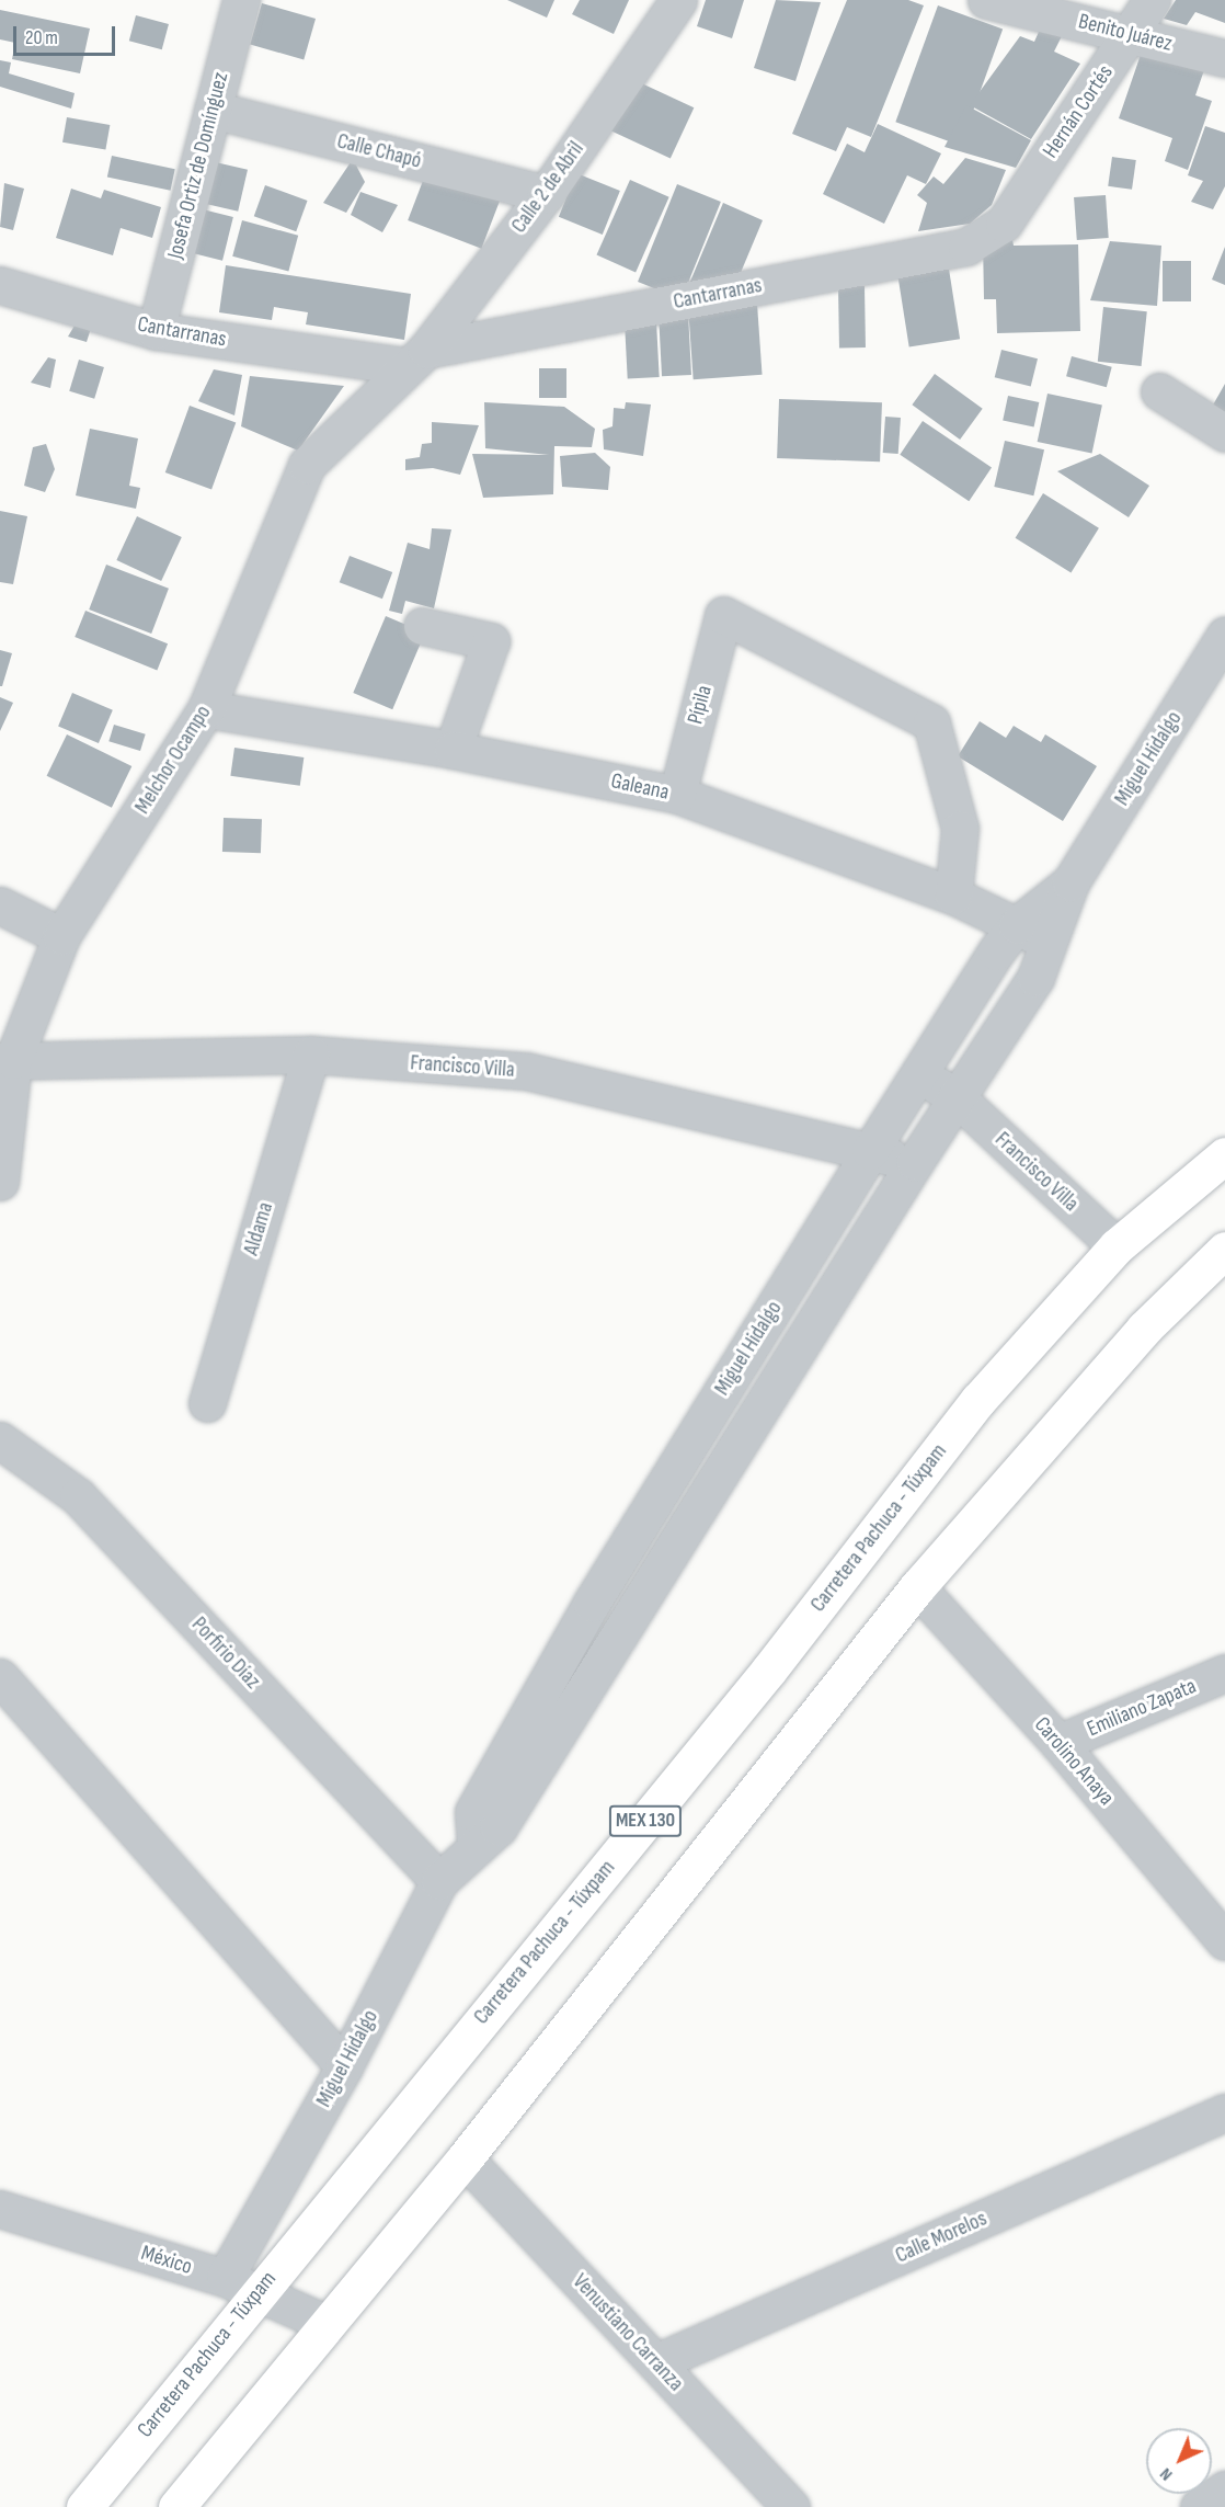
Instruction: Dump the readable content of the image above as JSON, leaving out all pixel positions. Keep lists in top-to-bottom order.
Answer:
{
  "streets": {
    "main road": ["Carretera Pachuca - Túxpam", "MEX 130"],
    "street": [
      "Benito Juárez",
      "Hernán Cortés",
      "Calle Chapó",
      "Josefa Ortiz de Domínguez",
      "Calle 2 de Abril",
      "Cantarranas",
      "Pípila",
      "Miguel Hidalgo",
      "Melchor Ocampo",
      "Galeana",
      "Francisco Villa",
      "Aldama",
      "Porfirio Díaz",
      "Emiliano Zapata",
      "Carolino Anaya",
      "Calle Morelos",
      "México",
      "Venustiano Carranza"
    ]
  },
  "crossings": [
    ["Benito Juárez", "Hernán Cortés"],
    ["Hernán Cortés", "Cantarranas"],
    ["Calle Chapó", "Josefa Ortiz de Domínguez"],
    ["Calle Chapó", "Calle 2 de Abril"],
    ["Josefa Ortiz de Domínguez", "Cantarranas"],
    ["Calle 2 de Abril", "Cantarranas"],
    ["Calle 2 de Abril", "Melchor Ocampo"],
    ["Cantarranas", "Melchor Ocampo"],
    ["Pípila", "Galeana"],
    ["Miguel Hidalgo", "Galeana"],
    ["Miguel Hidalgo", "Francisco Villa"],
    ["Miguel Hidalgo", "Porfirio Díaz"],
    ["Miguel Hidalgo", "México"],
    ["Melchor Ocampo", "Galeana"],
    ["Melchor Ocampo", "Francisco Villa"],
    ["Francisco Villa", "Aldama"],
    ["Francisco Villa", "Carretera Pachuca - Túxpam"],
    ["Carretera Pachuca - Túxpam", "México"],
    ["Emiliano Zapata", "Carolino Anaya"],
    ["Carolino Anaya", "MEX 130"],
    ["MEX 130", "México"],
    ["MEX 130", "Venustiano Carranza"],
    ["Calle Morelos", "Venustiano Carranza"]
  ],
  "scale_bar": "20 m",
  "north": "bottom left"
}
